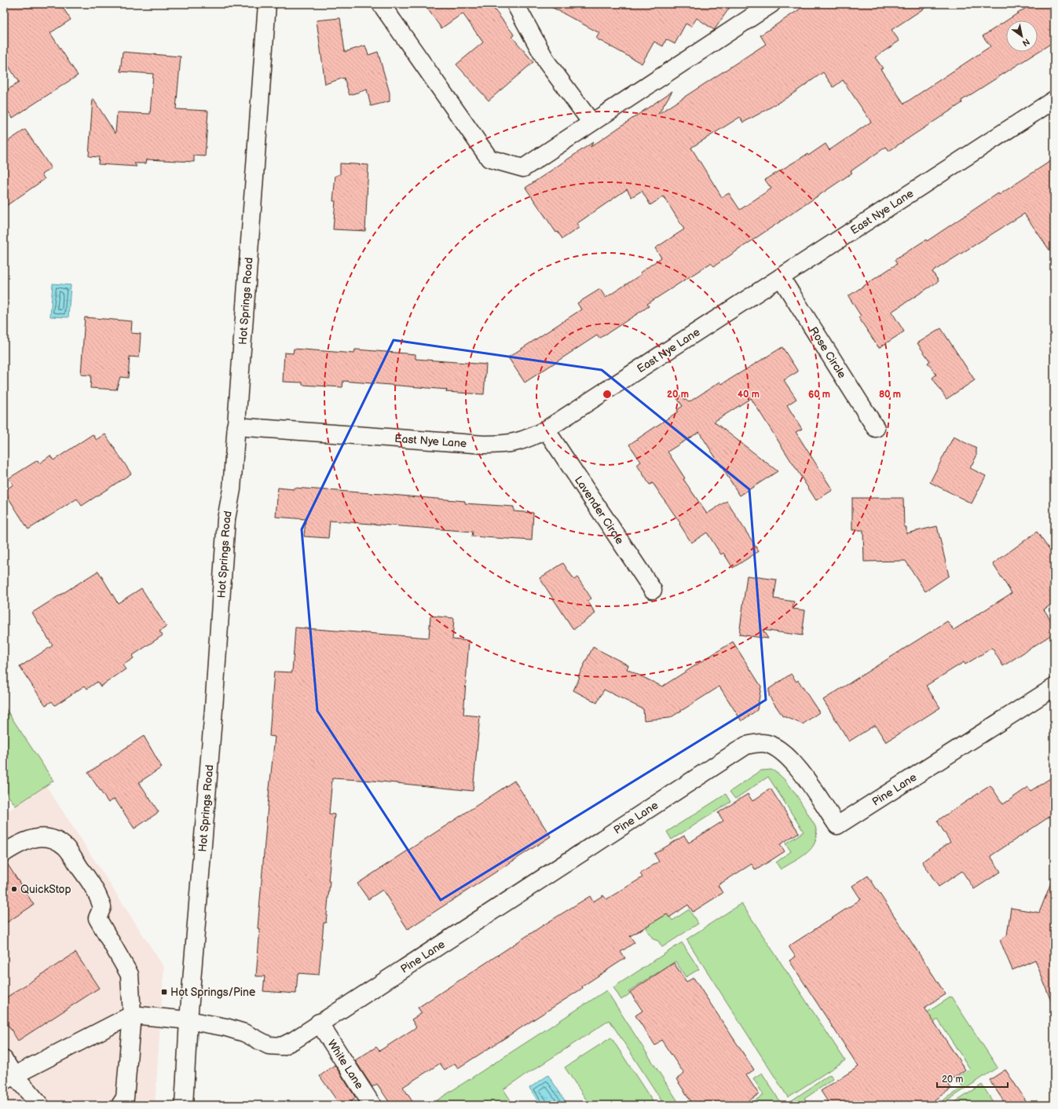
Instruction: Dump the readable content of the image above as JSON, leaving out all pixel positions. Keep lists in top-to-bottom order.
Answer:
{
  "streets": {
    "street": [
      "East Nye Lane",
      "Hot Springs Road",
      "Rose Circle",
      "Lavender Circle",
      "Pine Lane",
      "White Lane"
    ]
  },
  "crossings": [
    ["East Nye Lane", "Hot Springs Road"],
    ["East Nye Lane", "Rose Circle"],
    ["East Nye Lane", "Lavender Circle"],
    ["Hot Springs Road", "Pine Lane"],
    ["Pine Lane", "White Lane"]
  ],
  "places": {
    "other": ["QuickStop"],
    "transit": ["Hot Springs/Pine"]
  },
  "scale_bar": "20 m",
  "north": "bottom right",
  "rings": [
    "20 m",
    "40 m",
    "60 m",
    "80 m"
  ]
}
